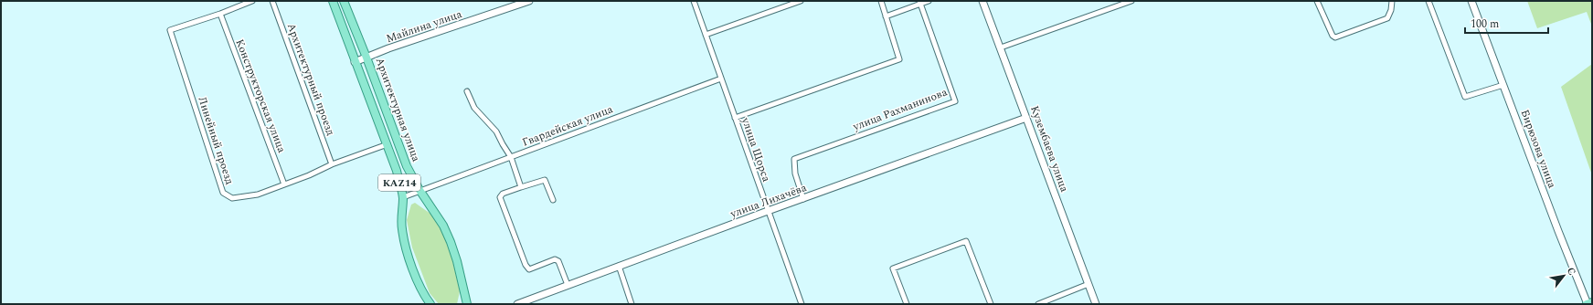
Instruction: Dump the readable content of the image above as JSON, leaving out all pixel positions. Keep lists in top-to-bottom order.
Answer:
{
  "streets": {
    "main road": ["Архитектурная улица", "KAZ14"],
    "street": [
      "Майлина улица",
      "Архитектурный проезд",
      "Конструкторская улица",
      "улица Рахманинова",
      "Гвардейская улица",
      "Линейный проезд",
      "Кузембаева улица",
      "Бирюзова улица",
      "улица Щорса",
      "улица Лихачёва"
    ]
  },
  "crossings": [
    ["Майлина улица", "Архитектурная улица"],
    ["Архитектурный проезд", "Линейный проезд"],
    ["Конструкторская улица", "Линейный проезд"],
    ["Архитектурная улица", "Гвардейская улица"],
    ["Архитектурная улица", "Линейный проезд"],
    ["улица Рахманинова", "улица Лихачёва"],
    ["Гвардейская улица", "улица Щорса"],
    ["Кузембаева улица", "улица Лихачёва"],
    ["улица Щорса", "улица Лихачёва"]
  ],
  "scale_bar": "100 m",
  "north": "top right"
}
